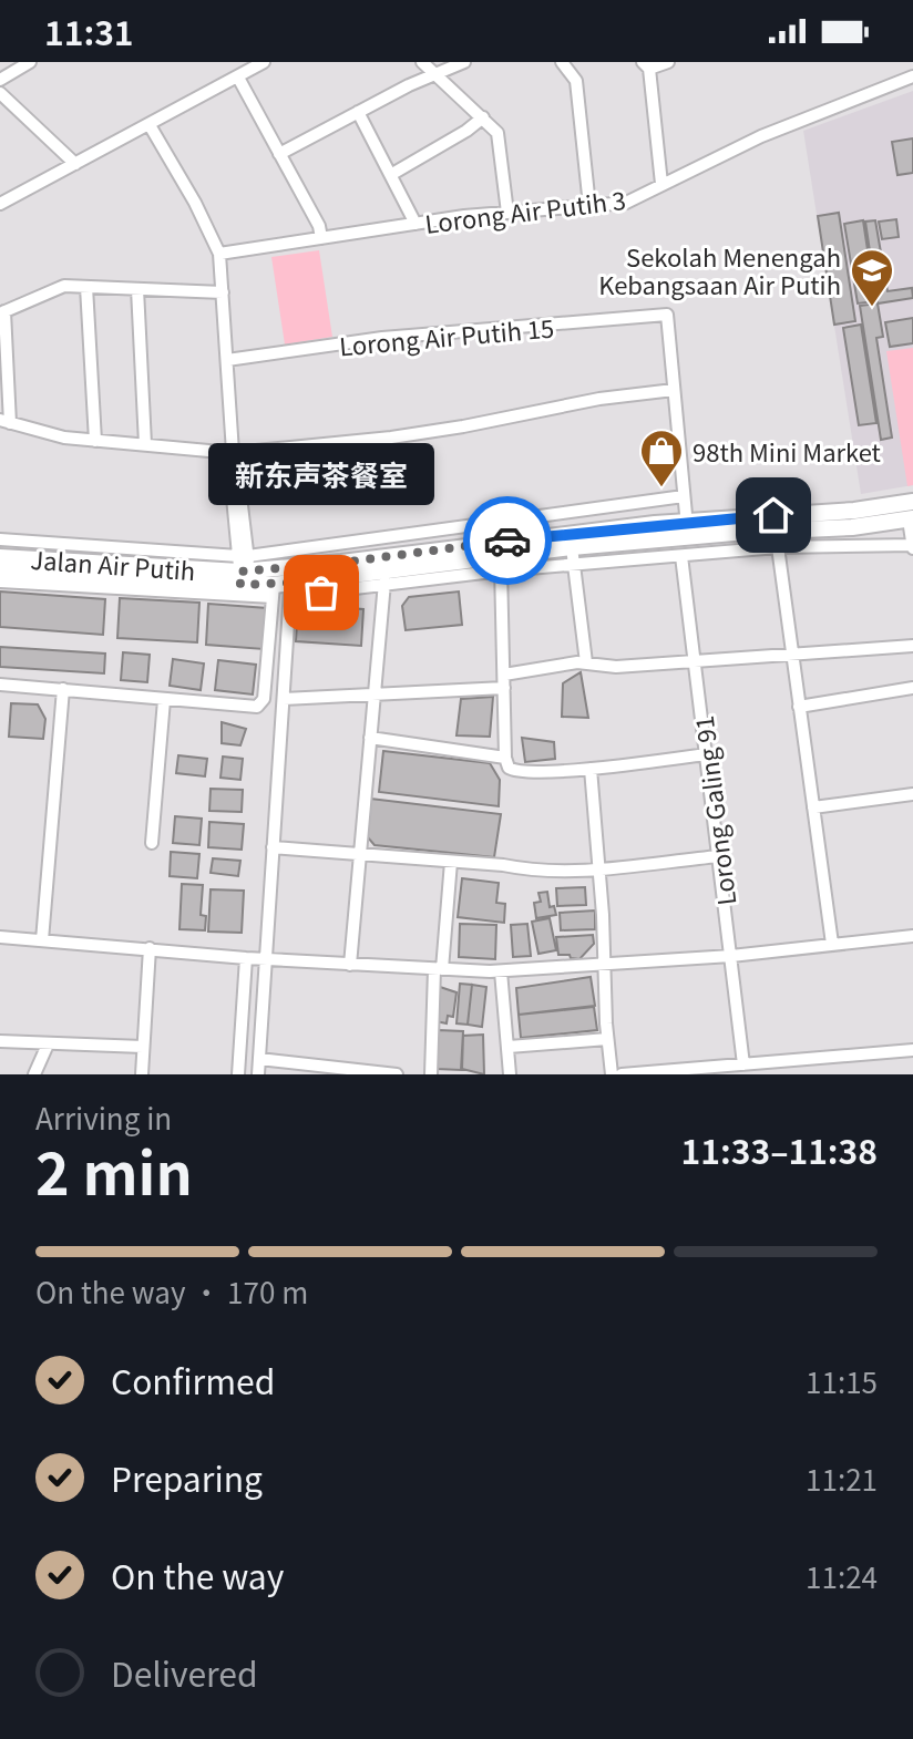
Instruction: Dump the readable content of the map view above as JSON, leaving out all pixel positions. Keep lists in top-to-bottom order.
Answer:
{
  "streets": {
    "street": [
      "Lorong Air Putih 3",
      "Lorong Air Putih 15",
      "Jalan Air Putih",
      "Lorong Galing 91"
    ]
  },
  "places": {
    "school or university": ["Sekolah Menengah Kebangsaan Air Putih"],
    "shop": ["98th Mini Market"],
    "other": ["新东声茶餐室"]
  },
  "page": {
    "status": "11:31",
    "bubble": "新东声茶餐室",
    "heading": ["2 min", "Arriving in", "11:33–11:38"],
    "bar": "On the way · 170 m",
    "list": [
      ["Confirmed", "11:15"],
      ["Preparing", "11:21"],
      ["On the way", "11:24"],
      "Delivered"
    ]
  }
}
